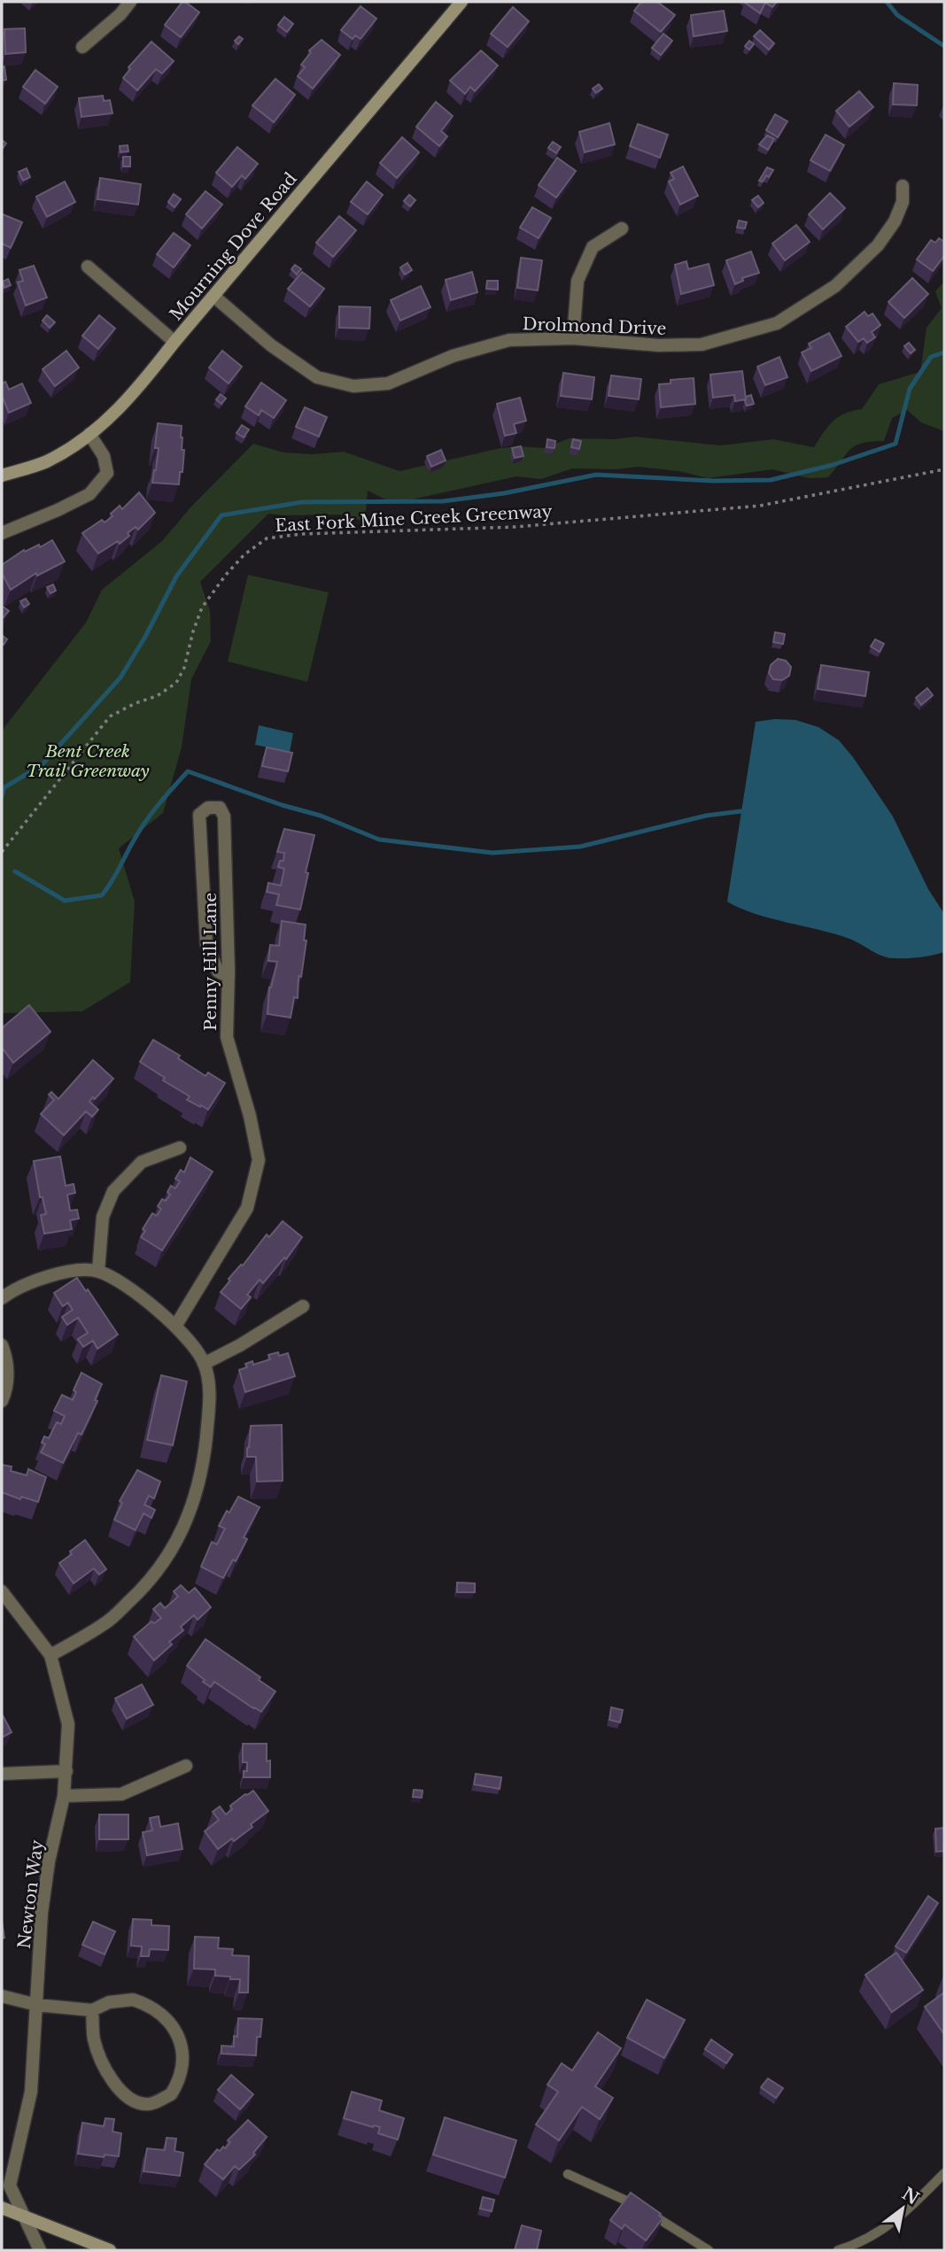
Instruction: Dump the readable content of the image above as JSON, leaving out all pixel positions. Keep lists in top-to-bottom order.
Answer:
{
  "streets": {
    "street": [
      "Mourning Dove Road",
      "Drolmond Drive",
      "Penny Hill Lane",
      "Newton Way"
    ],
    "path": ["East Fork Mine Creek Greenway"]
  },
  "crossings": [
    ["Mourning Dove Road", "Drolmond Drive"]
  ],
  "parks": ["Bent Creek Trail Greenway"],
  "north": "top right"
}
